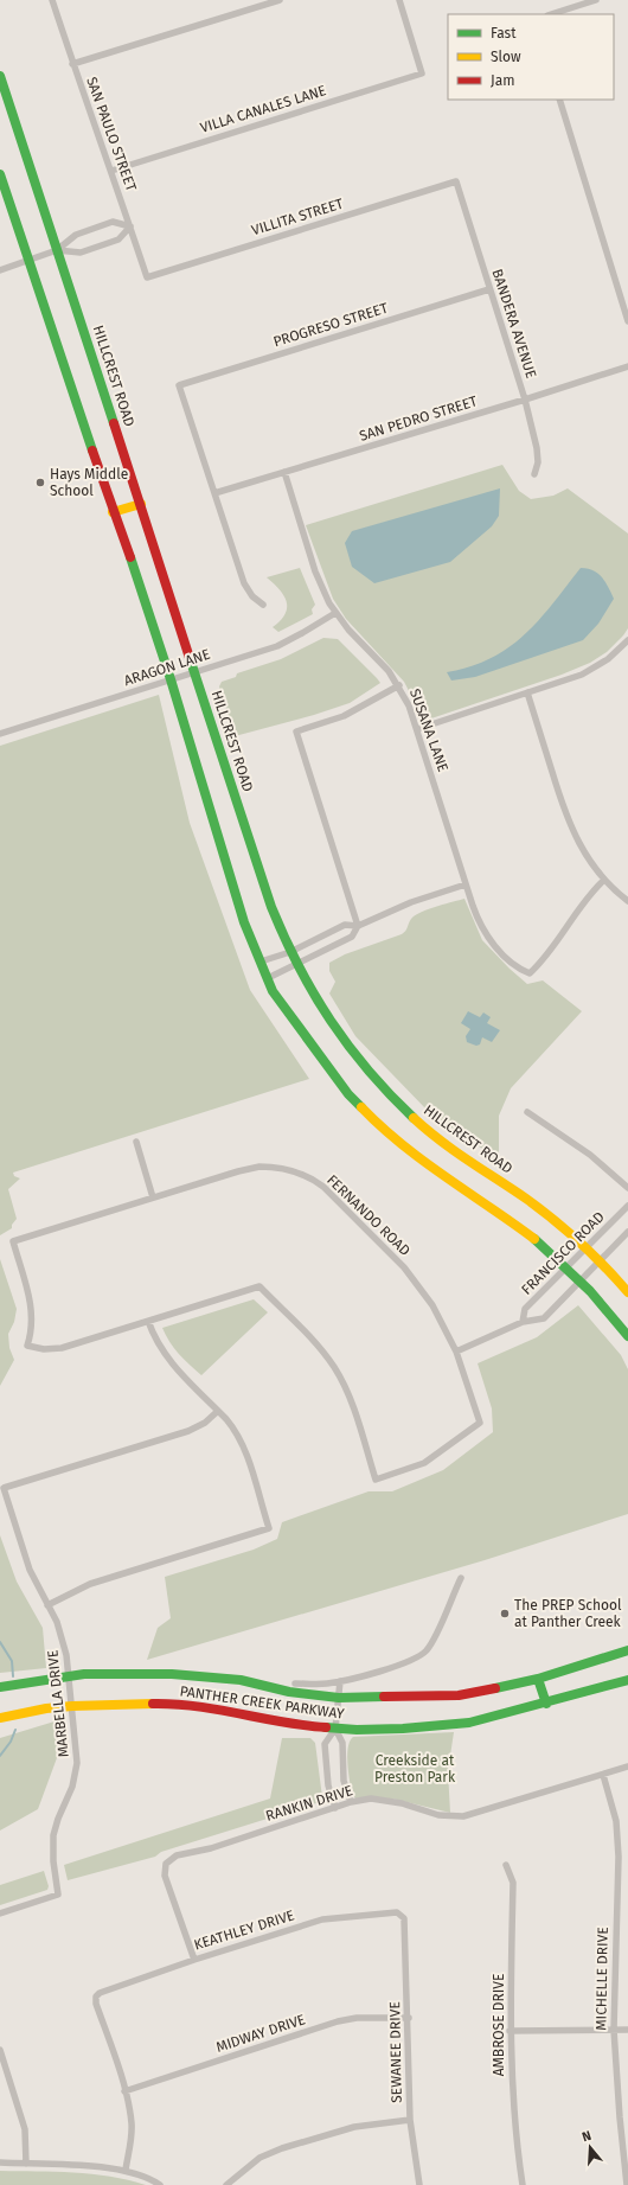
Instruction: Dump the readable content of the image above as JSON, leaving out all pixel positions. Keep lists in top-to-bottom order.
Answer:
{
  "streets": {
    "street": [
      "VILLA CANALES LANE",
      "SAN PAULO STREET",
      "VILLITA STREET",
      "BANDERA AVENUE",
      "PROGRESO STREET",
      "HILLCREST ROAD",
      "SAN PEDRO STREET",
      "ARAGON LANE",
      "SUSANA LANE",
      "FERNANDO ROAD",
      "FRANCISCO ROAD",
      "PANTHER CREEK PARKWAY",
      "MARBELLA DRIVE",
      "RANKIN DRIVE",
      "KEATHLEY DRIVE",
      "MICHELLE DRIVE",
      "AMBROSE DRIVE",
      "MIDWAY DRIVE",
      "SEWANEE DRIVE"
    ]
  },
  "crossings": [
    ["VILLA CANALES LANE", "SAN PAULO STREET"],
    ["SAN PAULO STREET", "VILLITA STREET"],
    ["VILLITA STREET", "BANDERA AVENUE"],
    ["BANDERA AVENUE", "PROGRESO STREET"],
    ["BANDERA AVENUE", "SAN PEDRO STREET"],
    ["PROGRESO STREET", "SAN PEDRO STREET"],
    ["HILLCREST ROAD", "ARAGON LANE"],
    ["HILLCREST ROAD", "FRANCISCO ROAD"],
    ["SAN PEDRO STREET", "SUSANA LANE"],
    ["ARAGON LANE", "SUSANA LANE"],
    ["PANTHER CREEK PARKWAY", "MARBELLA DRIVE"],
    ["RANKIN DRIVE", "KEATHLEY DRIVE"],
    ["RANKIN DRIVE", "MICHELLE DRIVE"],
    ["KEATHLEY DRIVE", "MIDWAY DRIVE"],
    ["KEATHLEY DRIVE", "SEWANEE DRIVE"],
    ["MIDWAY DRIVE", "SEWANEE DRIVE"]
  ],
  "parks": ["Creekside at Preston Park"],
  "places": ["Hays Middle School", "The PREP School at Panther Creek"],
  "legend": ["Fast", "Slow", "Jam"],
  "north": "top"
}
